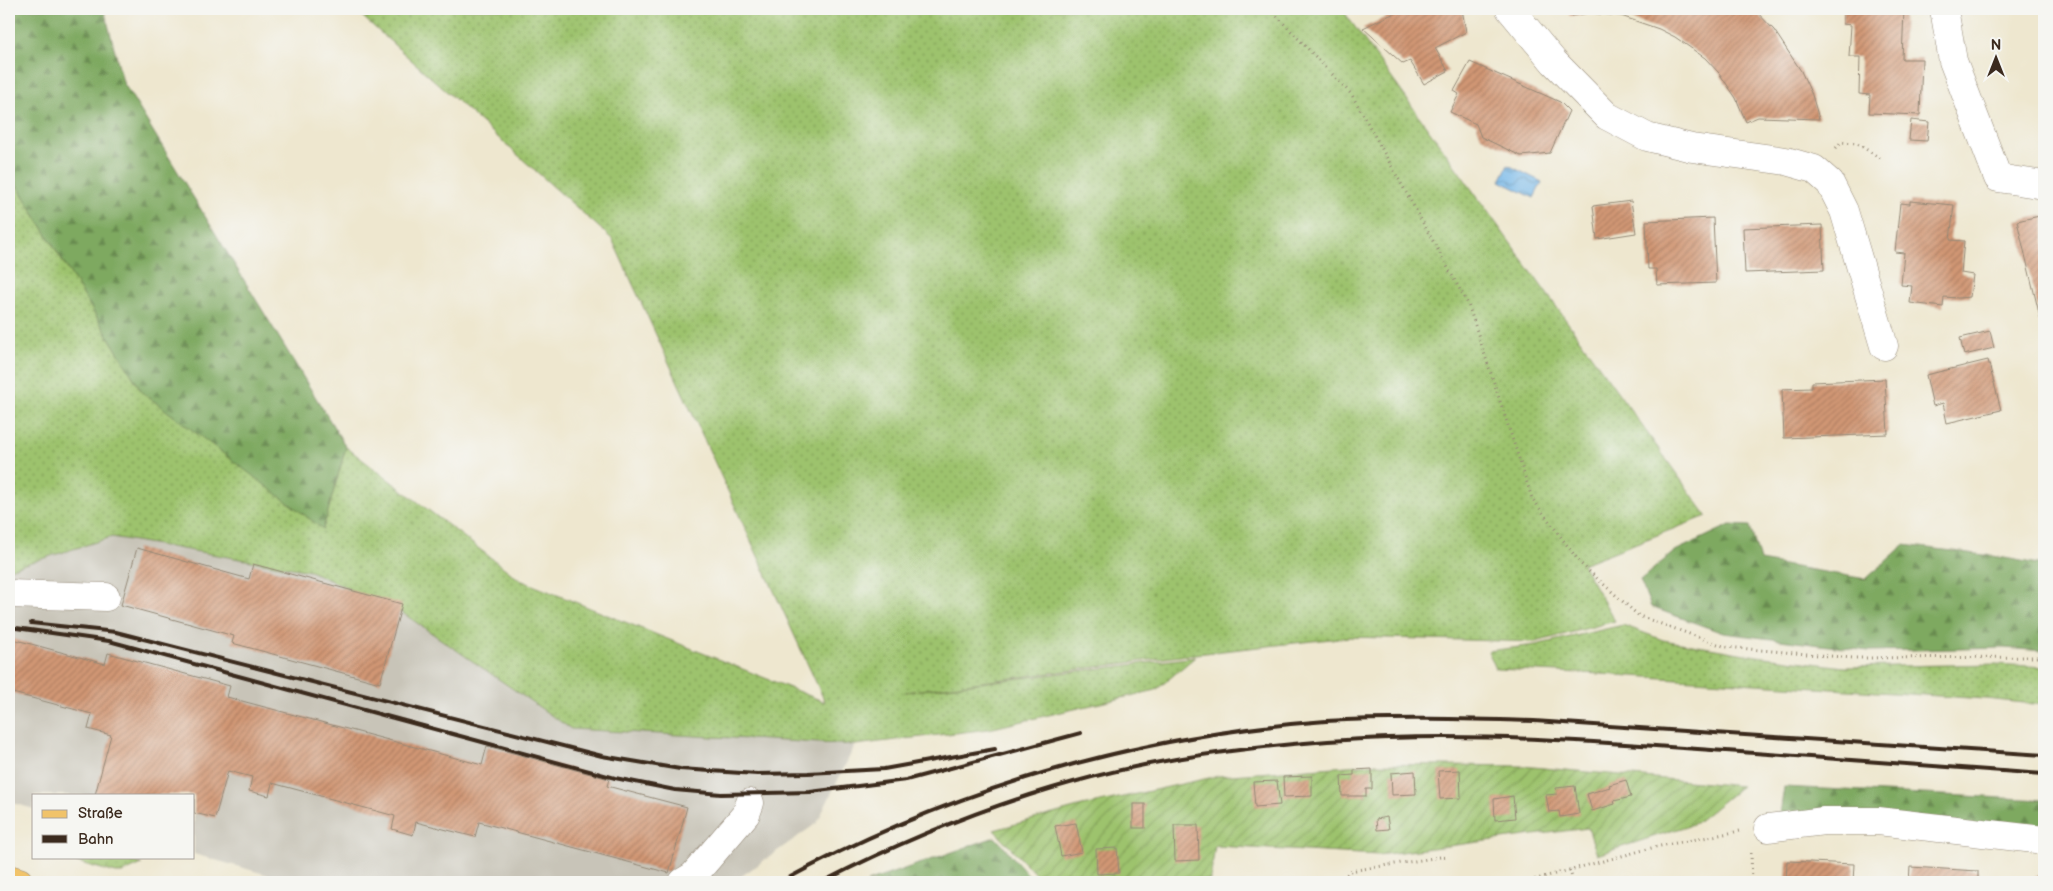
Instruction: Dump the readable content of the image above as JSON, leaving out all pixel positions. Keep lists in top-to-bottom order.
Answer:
{
  "legend": ["Straße", "Bahn"],
  "north": "top"
}
